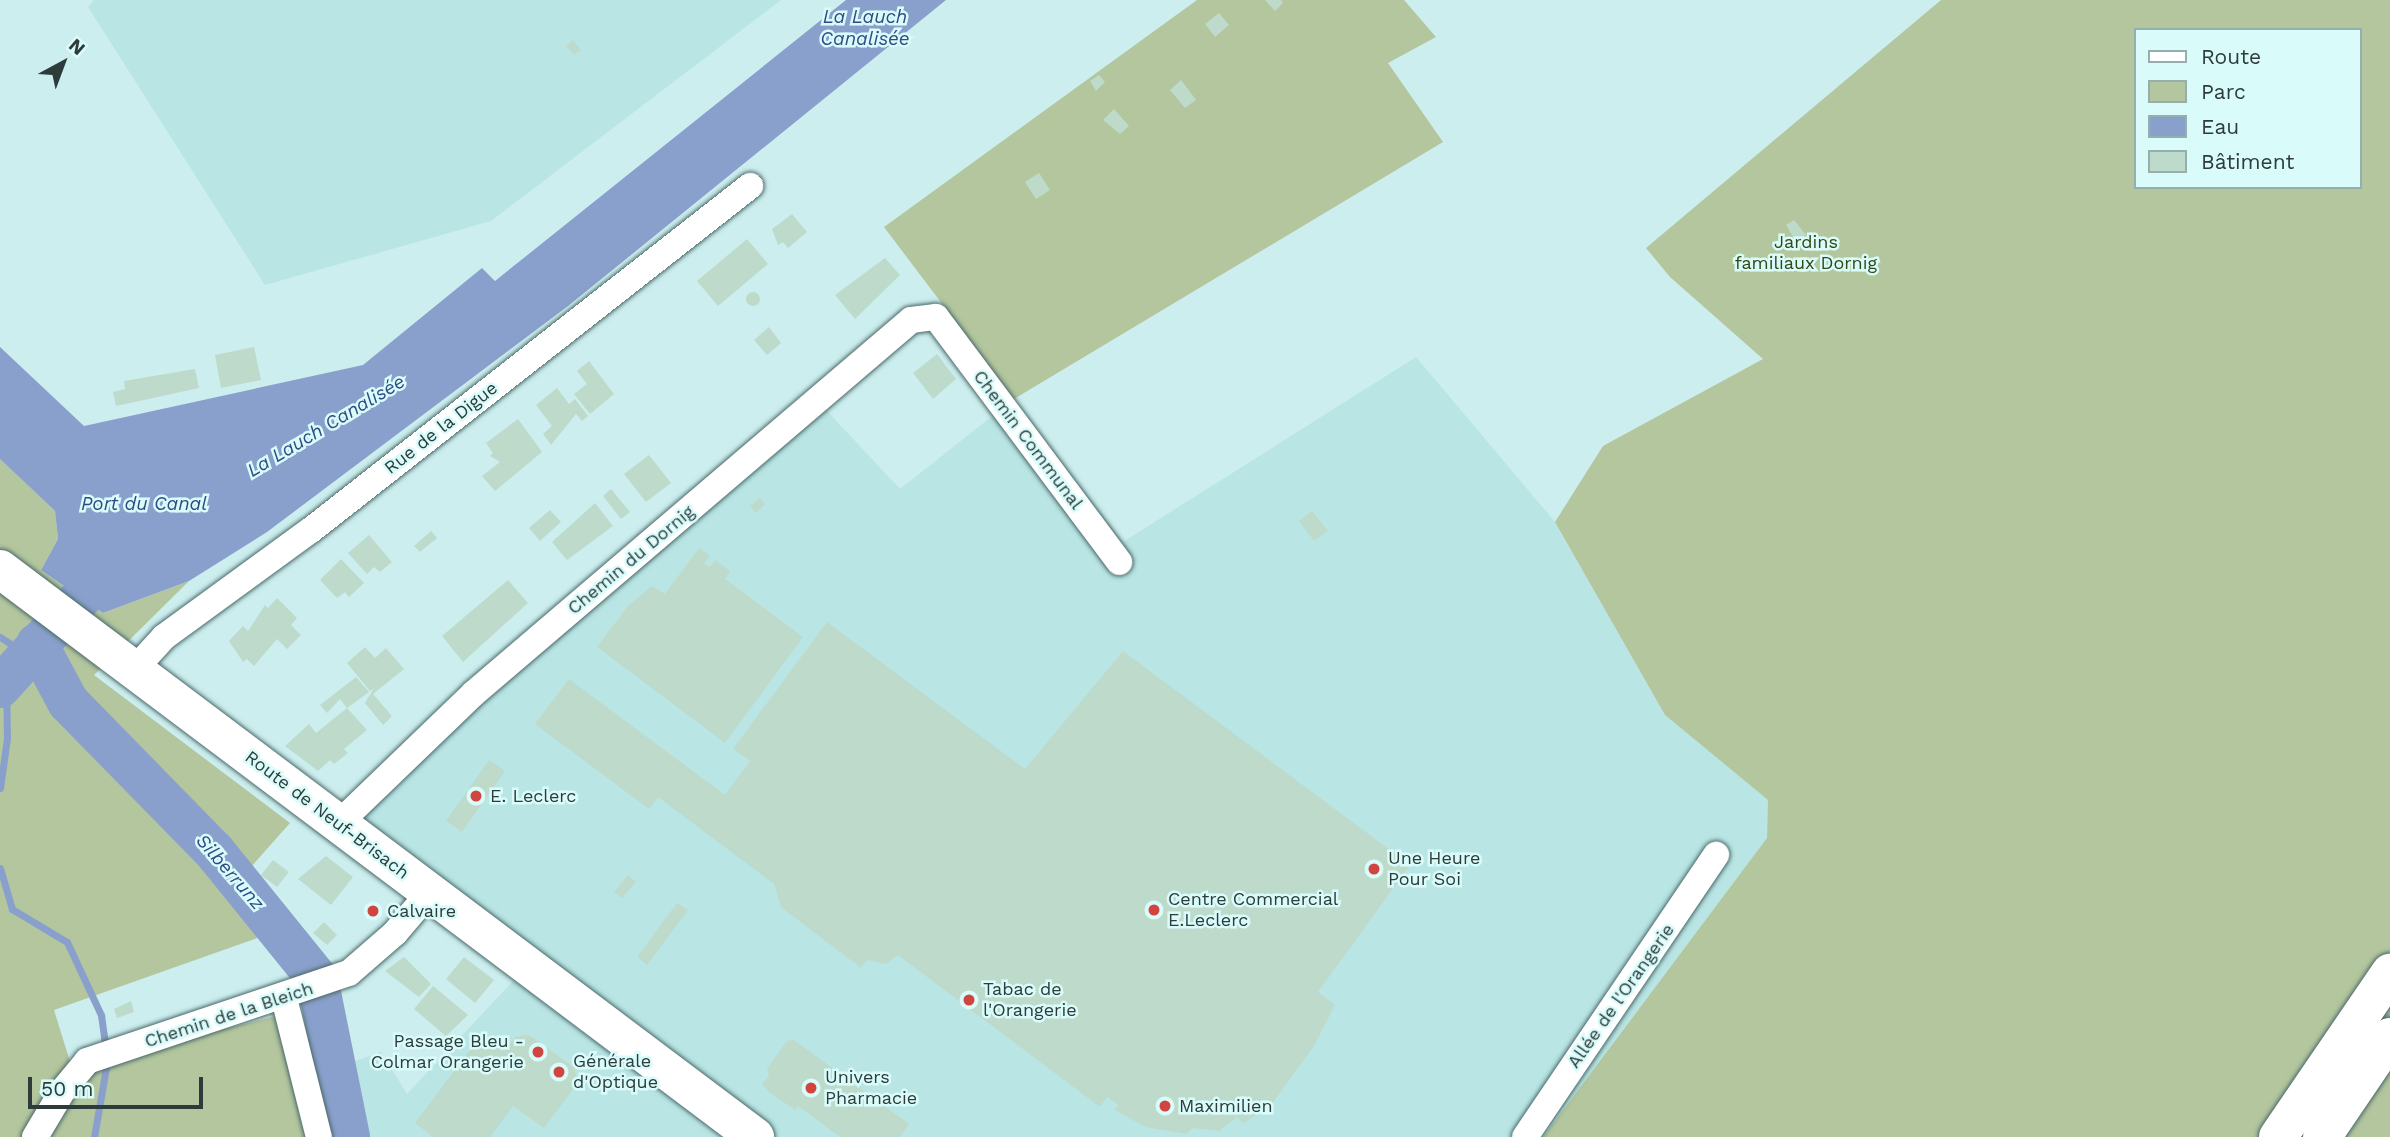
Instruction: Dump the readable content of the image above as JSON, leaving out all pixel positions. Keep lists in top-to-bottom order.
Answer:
{
  "streets": {
    "main road": ["Route de Neuf-Brisach"],
    "street": [
      "Rue de la Digue",
      "Chemin Communal",
      "Chemin du Dornig",
      "Allée de l'Orangerie",
      "Chemin de la Bleich"
    ]
  },
  "crossings": [
    ["Rue de la Digue", "Route de Neuf-Brisach"],
    ["Chemin Communal", "Chemin du Dornig"],
    ["Chemin du Dornig", "Route de Neuf-Brisach"],
    ["Route de Neuf-Brisach", "Chemin de la Bleich"]
  ],
  "water": ["La Lauch Canalisée", "Port du Canal", "Silberrunz"],
  "parks": ["Jardins familiaux Dornig"],
  "places": [
    "E. Leclerc",
    "Une Heure Pour Soi",
    "Centre Commercial E.Leclerc",
    "Calvaire",
    "Tabac de l'Orangerie",
    "Passage Bleu - Colmar Orangerie",
    "Générale d'Optique",
    "Univers Pharmacie",
    "Maximilien"
  ],
  "legend": [
    "Route",
    "Parc",
    "Eau",
    "Bâtiment"
  ],
  "scale_bar": "50 m",
  "north": "top right"
}
